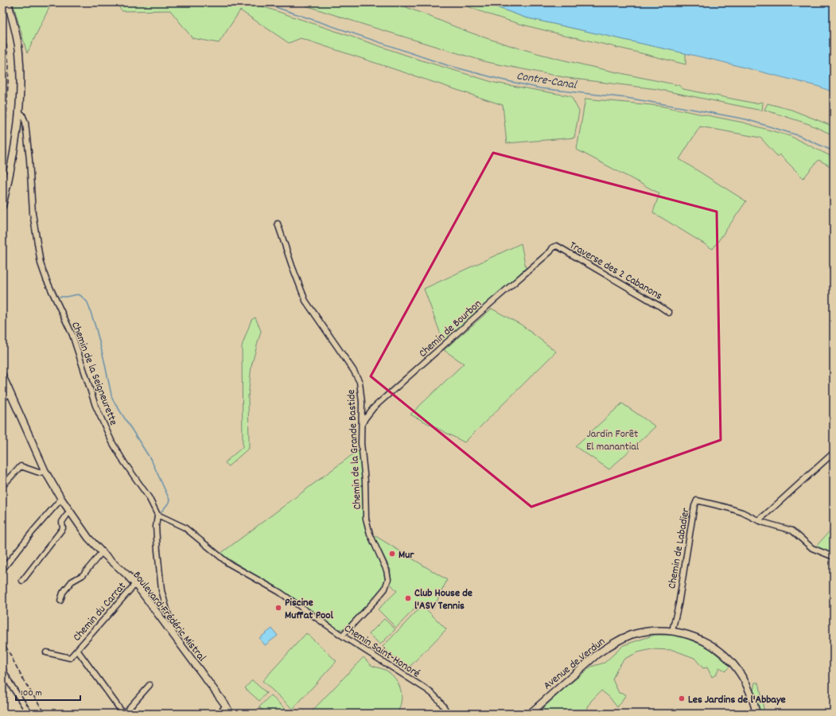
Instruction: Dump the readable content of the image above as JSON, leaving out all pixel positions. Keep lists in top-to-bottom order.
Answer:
{
  "streets": {
    "main road": ["Boulevard Frédéric Mistral", "Avenue de Verdun"],
    "street": [
      "Traverse des 2 Cabanons",
      "Chemin de Bourbon",
      "Chemin de la Seigneurette",
      "Chemin de la Grande Bastide",
      "Chemin de Labadier",
      "Chemin du Carrat",
      "Chemin Saint-Honoré"
    ]
  },
  "crossings": [
    ["Traverse des 2 Cabanons", "Chemin de Bourbon"],
    ["Chemin de Bourbon", "Chemin de la Grande Bastide"],
    ["Chemin de la Seigneurette", "Chemin Saint-Honoré"],
    ["Chemin de la Grande Bastide", "Chemin Saint-Honoré"],
    ["Chemin de Labadier", "Avenue de Verdun"],
    ["Chemin du Carrat", "Boulevard Frédéric Mistral"]
  ],
  "water": ["Contre-Canal"],
  "parks": ["Jardin Forêt El manantial"],
  "places": [
    "Mur",
    "Club House de l'ASV Tennis",
    "Piscine Muffat Pool",
    "Les Jardins de l'Abbaye"
  ],
  "scale_bar": "100 m"
}
